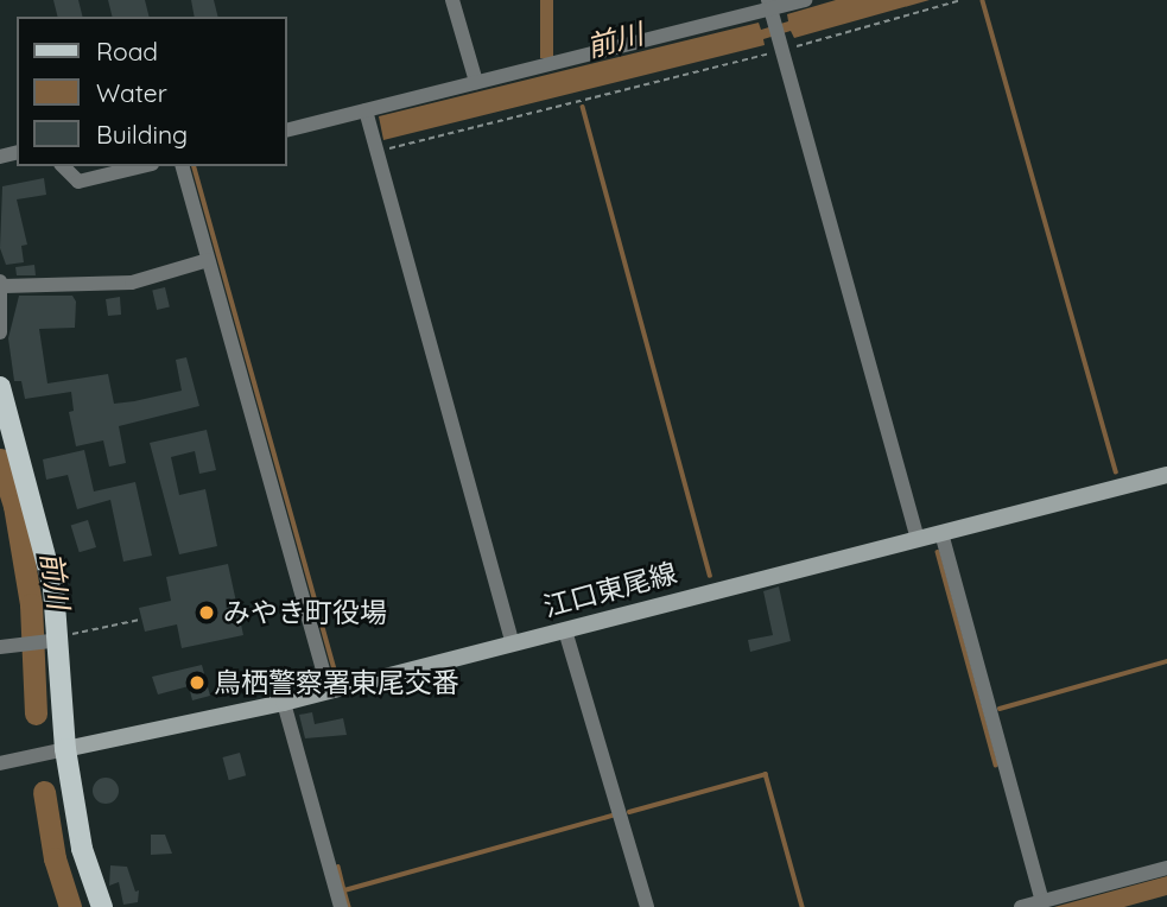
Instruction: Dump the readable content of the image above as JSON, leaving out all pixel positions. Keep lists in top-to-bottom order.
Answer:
{
  "streets": {
    "main road": ["江口東尾線"]
  },
  "water": ["前川"],
  "places": ["みやき町役場", "鳥栖警察署東尾交番"],
  "legend": ["Road", "Water", "Building"]
}
